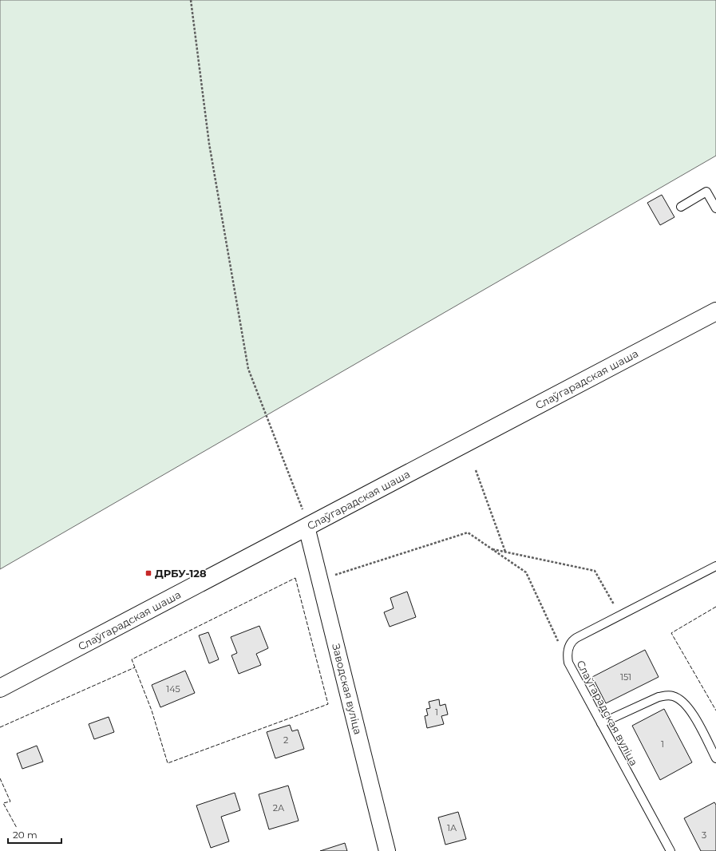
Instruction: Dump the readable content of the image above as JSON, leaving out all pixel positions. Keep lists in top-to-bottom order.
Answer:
{
  "streets": {
    "main road": ["Слаўгарадская шаша"],
    "street": ["Заводская вуліца"],
    "lane": ["Слаўгарадская вуліца"]
  },
  "crossings": [
    ["Слаўгарадская шаша", "Заводская вуліца"]
  ],
  "places": {
    "transit": ["ДРБУ-128"]
  },
  "house_numbers": [
    "151",
    "145",
    "1",
    "2",
    "1",
    "2А",
    "1А",
    "3"
  ],
  "scale_bar": "20 m"
}
